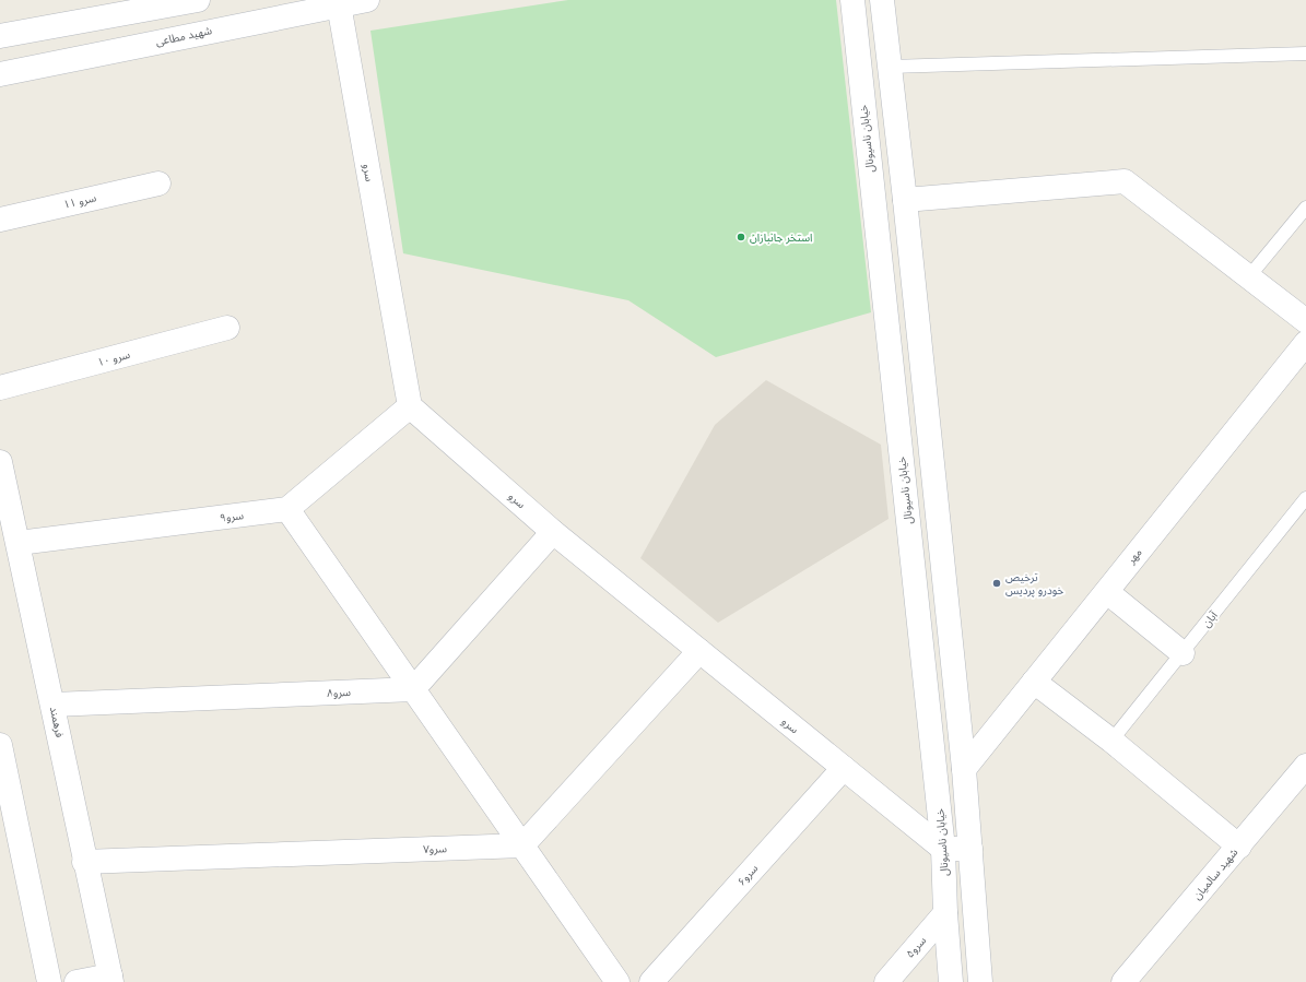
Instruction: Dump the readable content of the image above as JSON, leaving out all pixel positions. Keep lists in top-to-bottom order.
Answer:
{
  "streets": {
    "street": [
      "شهید مطاعی",
      "خیابان ناسیونال",
      "سرو",
      "۱۱ سرو",
      "سرو ۱۰",
      "سرو۹",
      "مهر",
      "سرو۸",
      "فرهمند",
      "سرو۷",
      "شهید سالمیان",
      "سرو۶",
      "سرو۵"
    ],
    "lane": ["آبان"]
  },
  "crossings": [
    ["شهید مطاعی", "سرو"],
    ["خیابان ناسیونال", "سرو"],
    ["خیابان ناسیونال", "سرو۵"],
    ["سرو", "سرو۶"],
    ["سرو۹", "فرهمند"],
    ["سرو۸", "فرهمند"],
    ["فرهمند", "سرو۷"]
  ],
  "places": ["استخر جانبازان", "ترخیص خودرو پردیس"]
}
